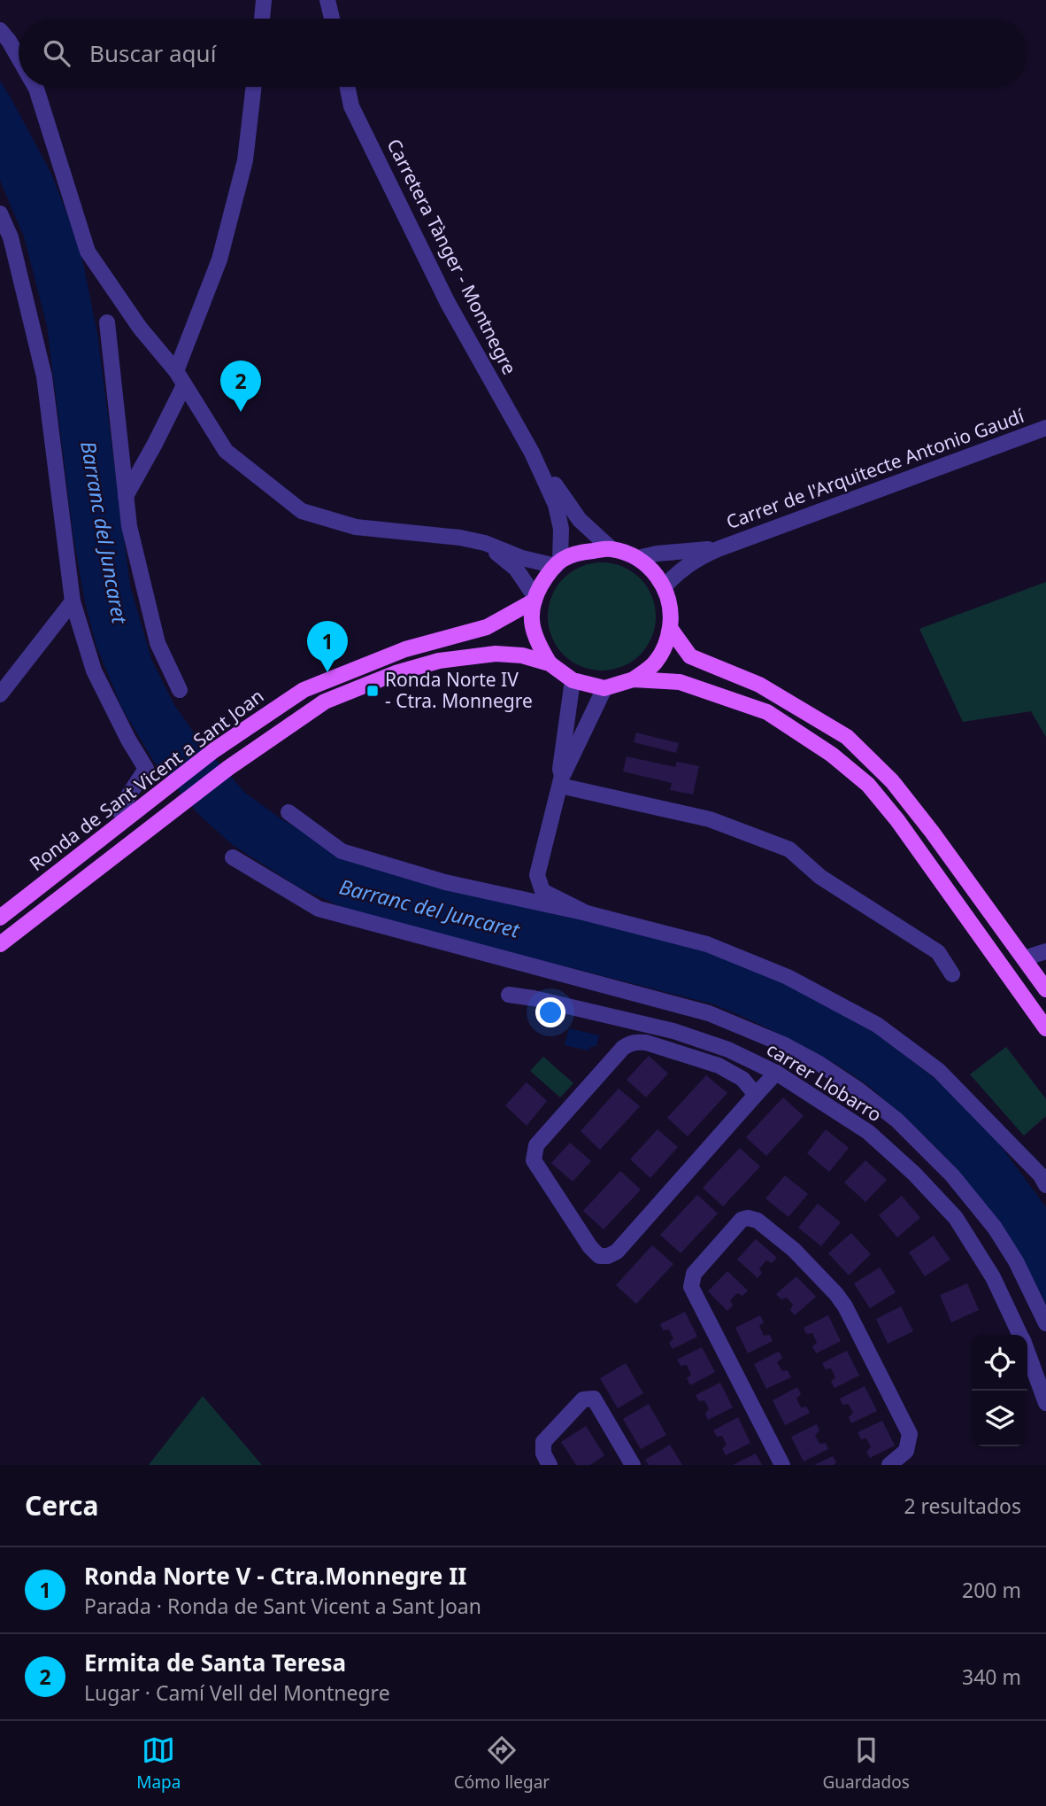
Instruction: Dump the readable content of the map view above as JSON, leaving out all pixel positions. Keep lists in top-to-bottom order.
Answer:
{
  "streets": {
    "main road": ["Ronda de Sant Vicent a Sant Joan"],
    "street": ["Carretera Tànger - Montnegre", "Carrer de l'Arquitecte Antonio Gaudí", "carrer Llobarro"]
  },
  "crossings": [
    ["Carretera Tànger - Montnegre", "Carrer de l'Arquitecte Antonio Gaudí"],
    ["Carretera Tànger - Montnegre", "Ronda de Sant Vicent a Sant Joan"],
    ["Carrer de l'Arquitecte Antonio Gaudí", "Ronda de Sant Vicent a Sant Joan"]
  ],
  "water": ["Barranc del Juncaret"],
  "places": {
    "transit": ["Ronda Norte IV - Ctra. Monnegre"]
  },
  "page": {
    "search": "Buscar aquí",
    "pins": ["2", "1"],
    "heading": ["Cerca", "2 resultados"],
    "list": [
      {
        "mark": "1",
        "name": "Ronda Norte V - Ctra.Monnegre II",
        "note": "Parada · Ronda de Sant Vicent a Sant Joan",
        "value": "200 m"
      },
      {
        "mark": "2",
        "name": "Ermita de Santa Teresa",
        "note": "Lugar · Camí Vell del Montnegre",
        "value": "340 m"
      }
    ],
    "nav": ["Mapa", "Cómo llegar", "Guardados"]
  }
}
